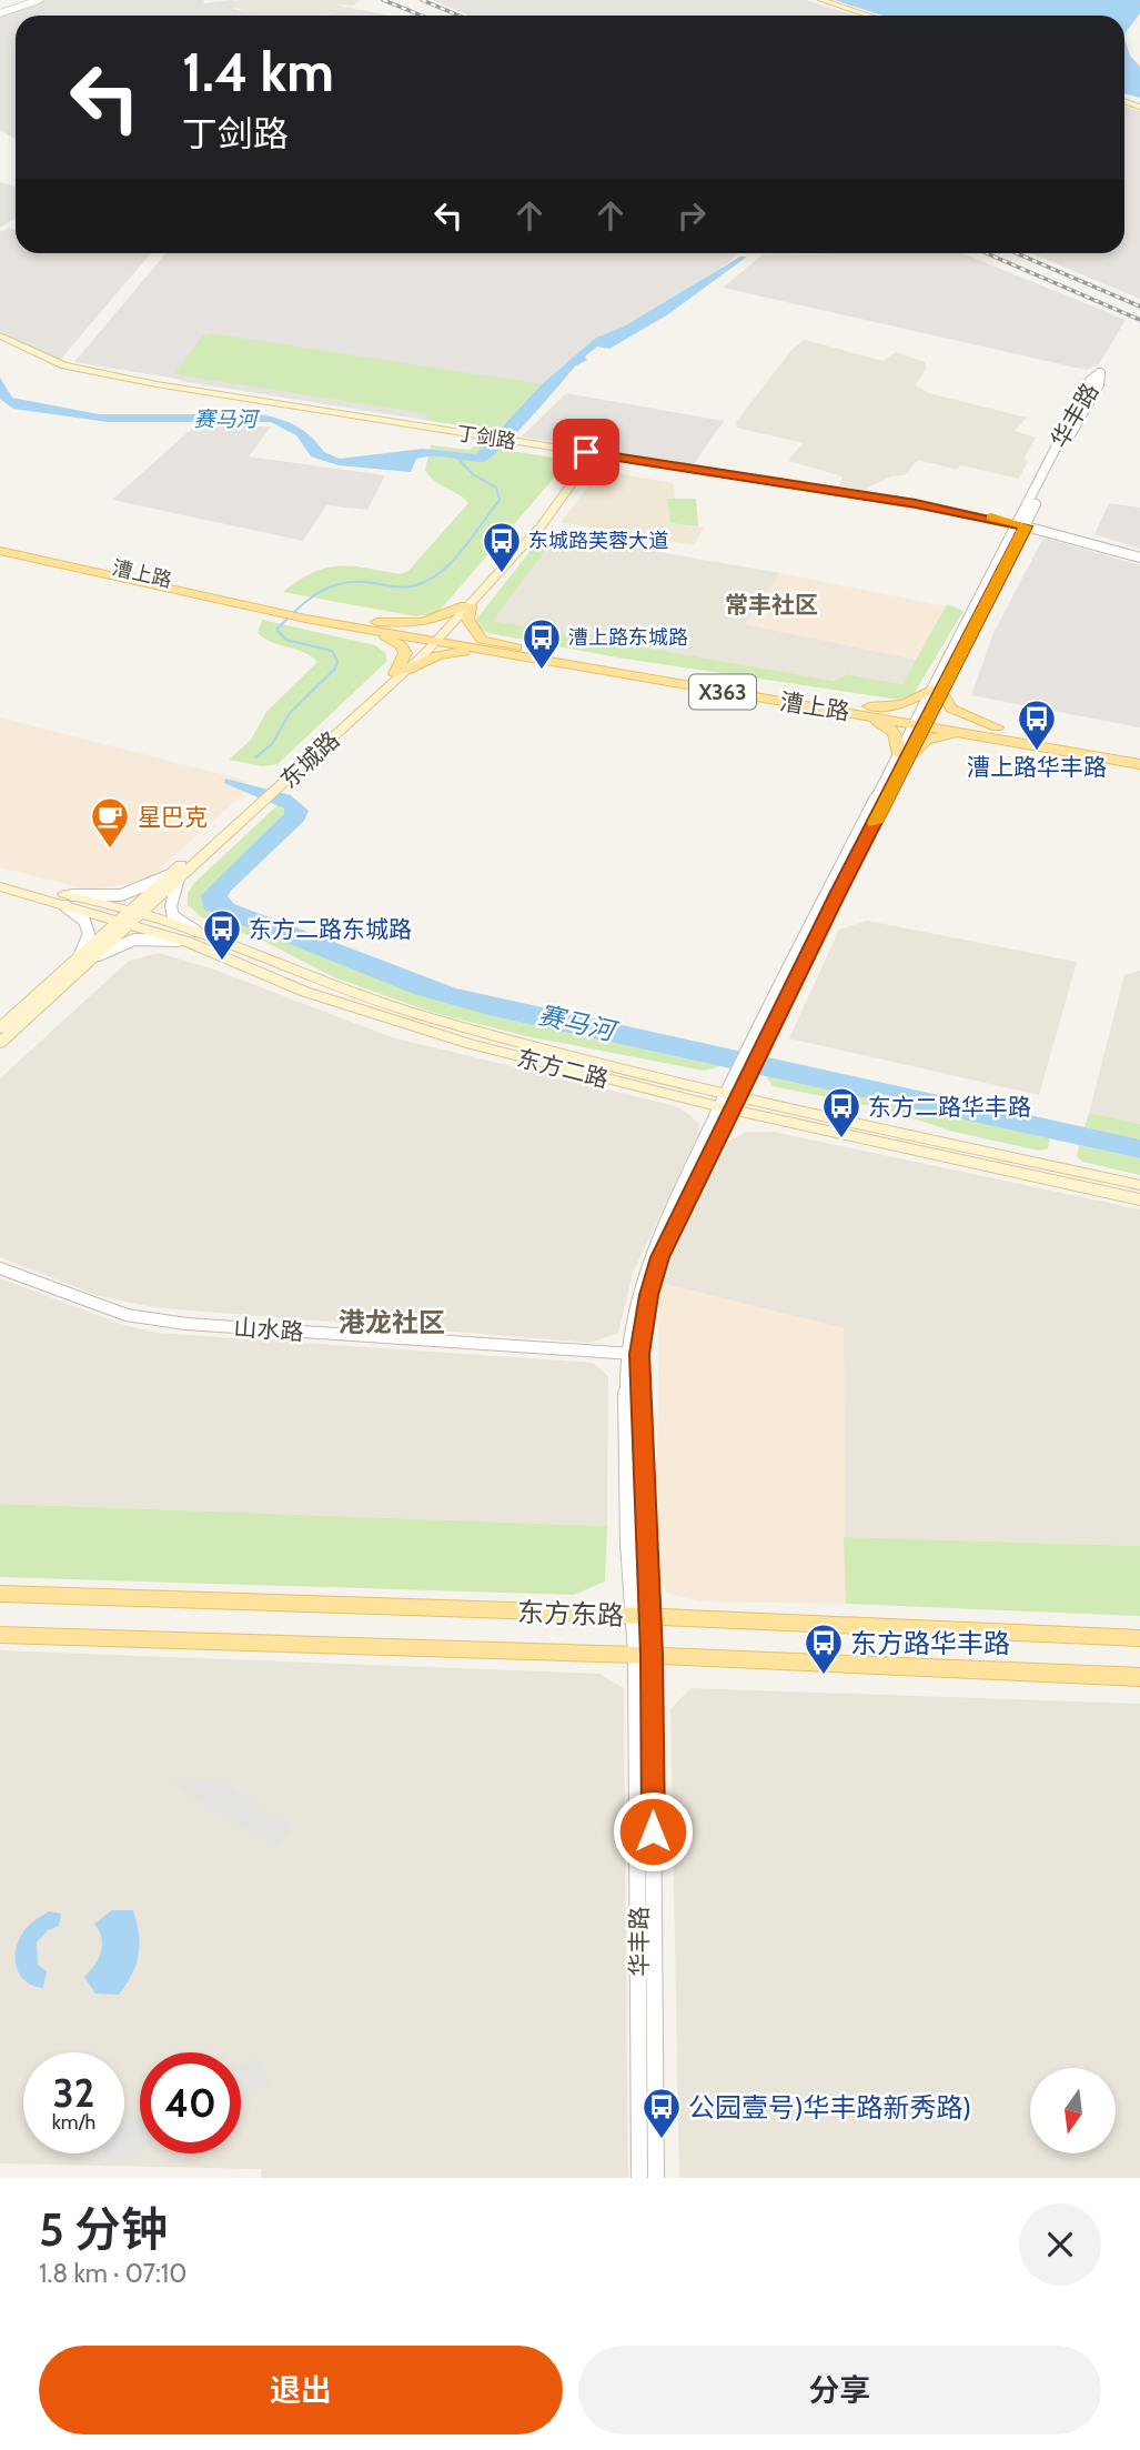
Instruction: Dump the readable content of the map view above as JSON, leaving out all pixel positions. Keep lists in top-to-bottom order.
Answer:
{
  "streets": {
    "main road": [
      "丁剑路",
      "漕上路",
      "X363",
      "东城路",
      "东方二路",
      "东方东路"
    ],
    "street": ["华丰路", "山水路"]
  },
  "crossings": [
    ["华丰路", "丁剑路"],
    ["华丰路", "漕上路"],
    ["华丰路", "东方二路"],
    ["华丰路", "山水路"],
    ["华丰路", "东方东路"],
    ["丁剑路", "东城路"],
    ["漕上路", "X363"],
    ["漕上路", "东城路"],
    ["东城路", "东方二路"]
  ],
  "districts": ["常丰社区", "港龙社区"],
  "water": ["赛马河"],
  "places": {
    "bus stop": [
      "东城路芙蓉大道",
      "漕上路东城路",
      "漕上路华丰路",
      "东方二路东城路",
      "东方二路华丰路",
      "东方路华丰路",
      "公园壹号)华丰路新秀路)"
    ],
    "cafe": ["星巴克"]
  },
  "north": "bottom",
  "page": {
    "turn": ["1.4 km", "丁剑路"],
    "speed": "32 km/h",
    "limit": "40",
    "heading": ["5 分钟", "1.8 km · 07:10"],
    "buttons": ["退出", "分享"]
  }
}
